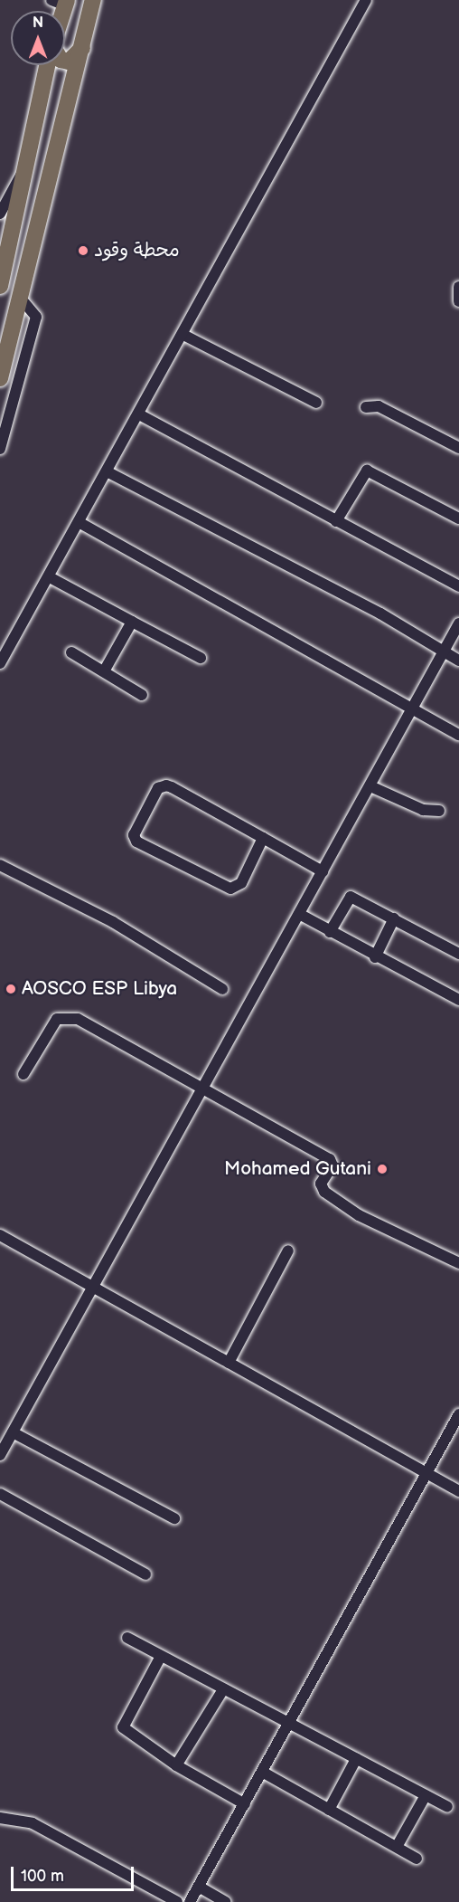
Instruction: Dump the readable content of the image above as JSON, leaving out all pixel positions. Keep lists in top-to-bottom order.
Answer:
{
  "places": ["محطة وقود", "AOSCO ESP Libya", "Mohamed Gutani"],
  "scale_bar": "100 m",
  "north": "top"
}
